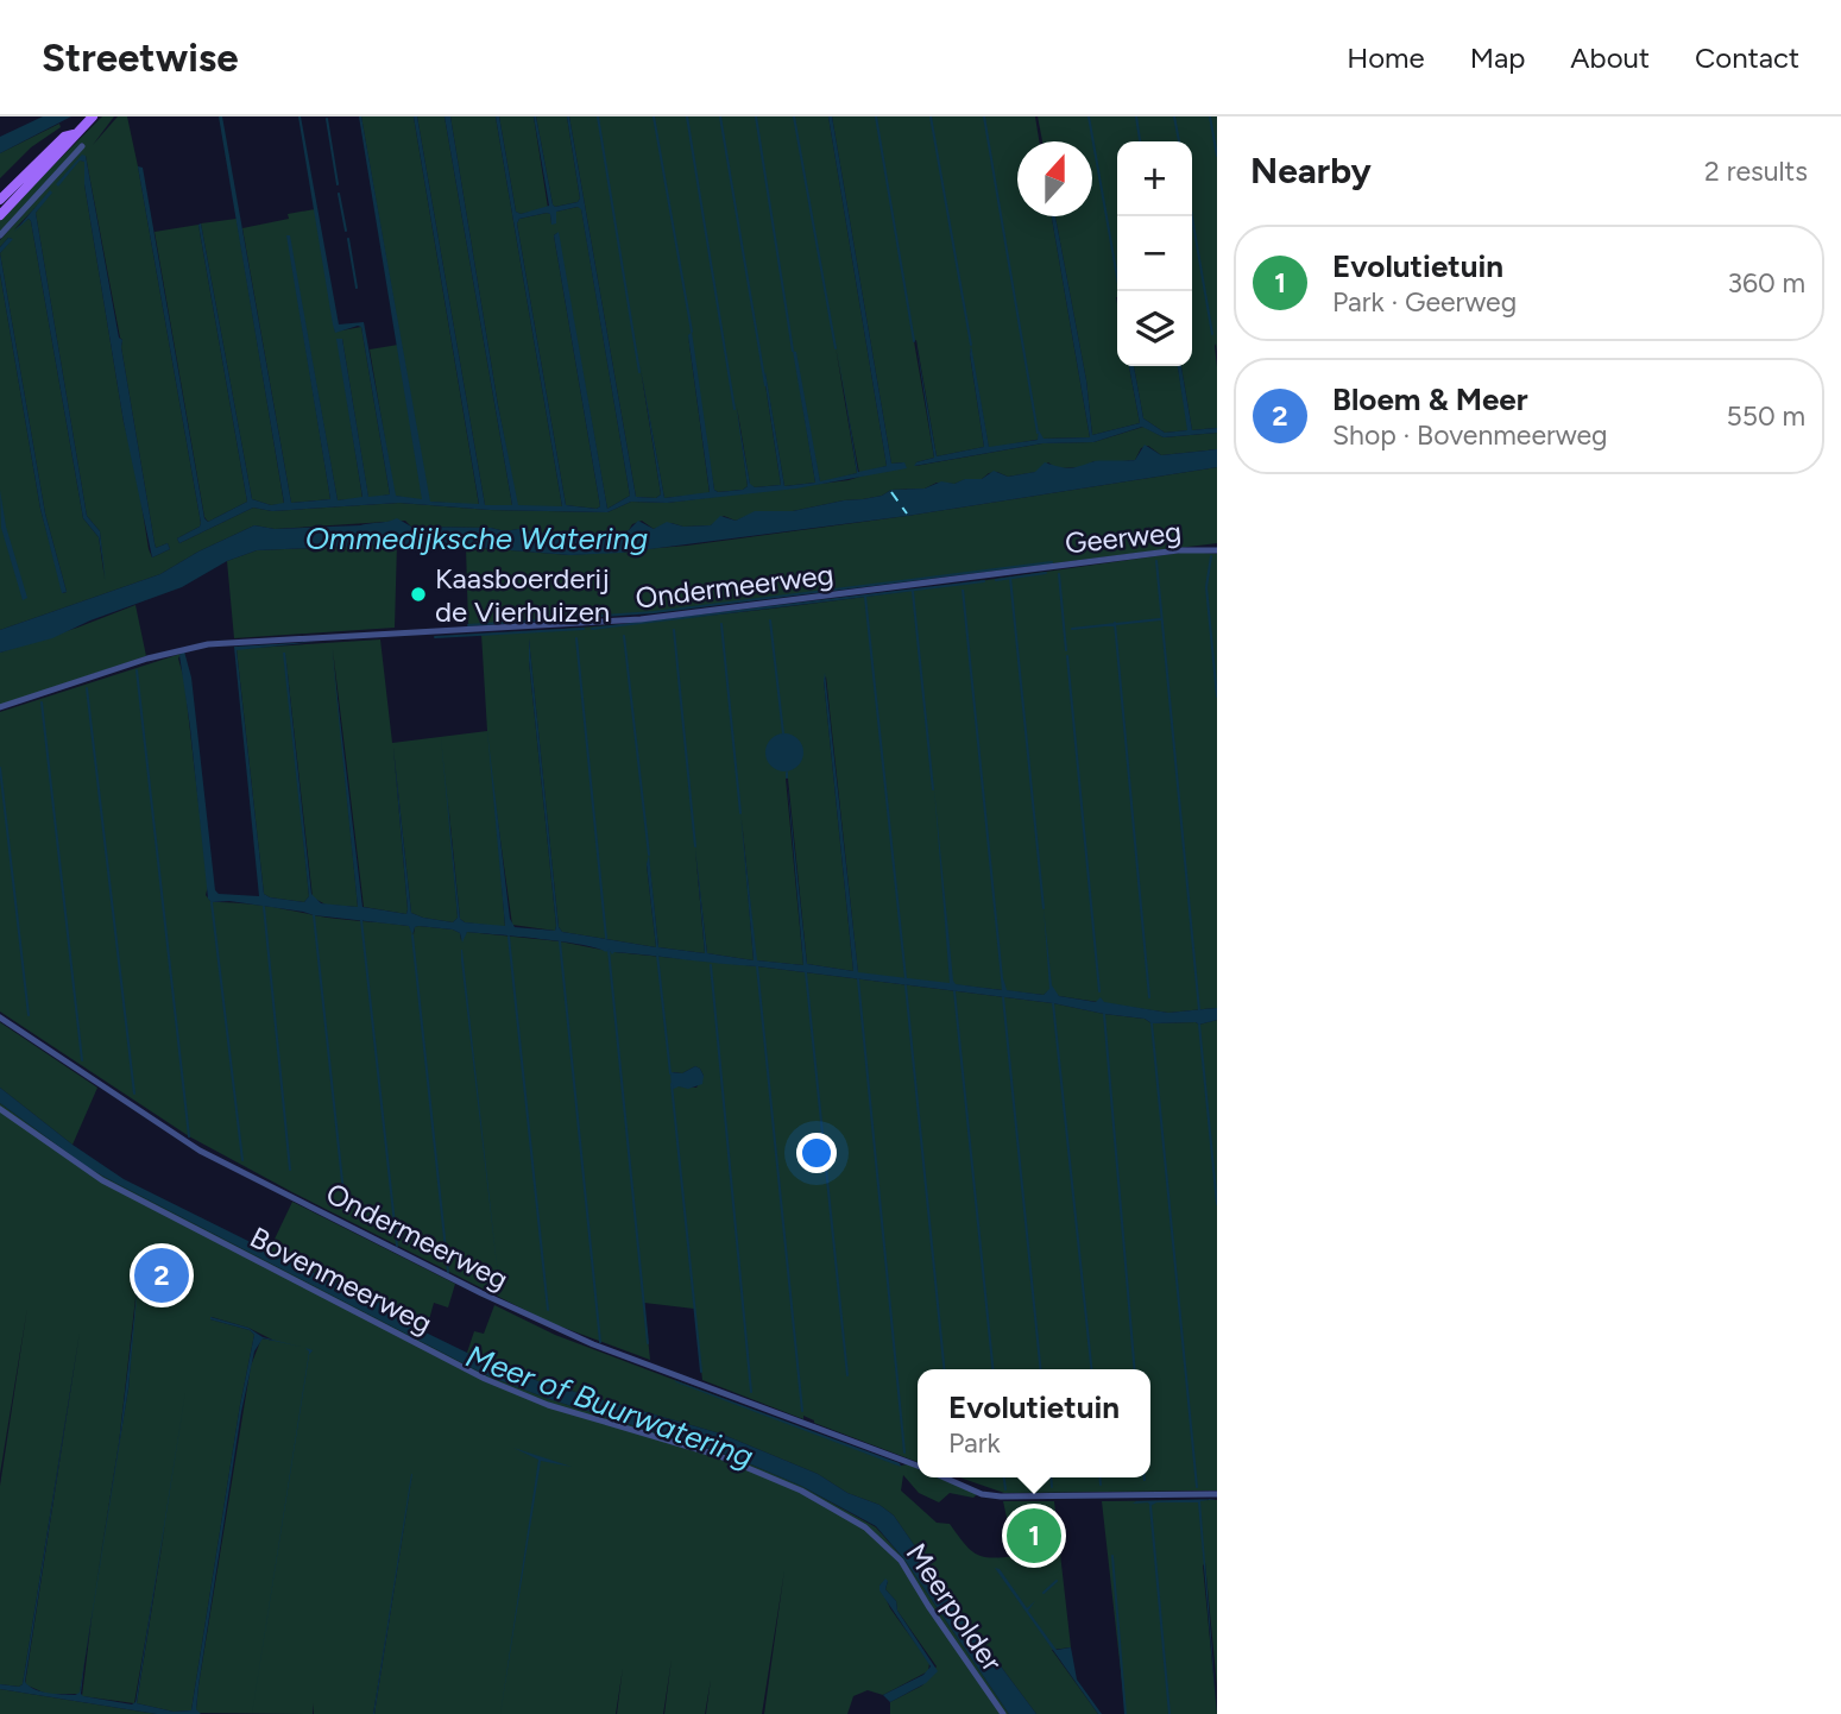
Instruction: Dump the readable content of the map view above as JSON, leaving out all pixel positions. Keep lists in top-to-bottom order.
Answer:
{
  "streets": {
    "street": [
      "Geerweg",
      "Ondermeerweg",
      "Bovenmeerweg",
      "Meerpolder"
    ]
  },
  "crossings": [
    ["Geerweg", "Ondermeerweg"],
    ["Bovenmeerweg", "Meerpolder"]
  ],
  "water": ["Ommedijksche Watering", "Meer of Buurwatering"],
  "places": ["Kaasboerderij de Vierhuizen"],
  "north": "top",
  "page": {
    "header": "Streetwise",
    "nav": [
      "Home",
      "Map",
      "About",
      "Contact"
    ],
    "heading": ["Nearby", "2 results"],
    "map_buttons": ["+", "−"],
    "list": [
      {
        "mark": "1",
        "name": "Evolutietuin",
        "note": "Park · Geerweg",
        "value": "360 m"
      },
      {
        "mark": "2",
        "name": "Bloem & Meer",
        "note": "Shop · Bovenmeerweg",
        "value": "550 m"
      }
    ],
    "pins": ["2", "1"],
    "popup": ["Evolutietuin", "Park"]
  }
}
